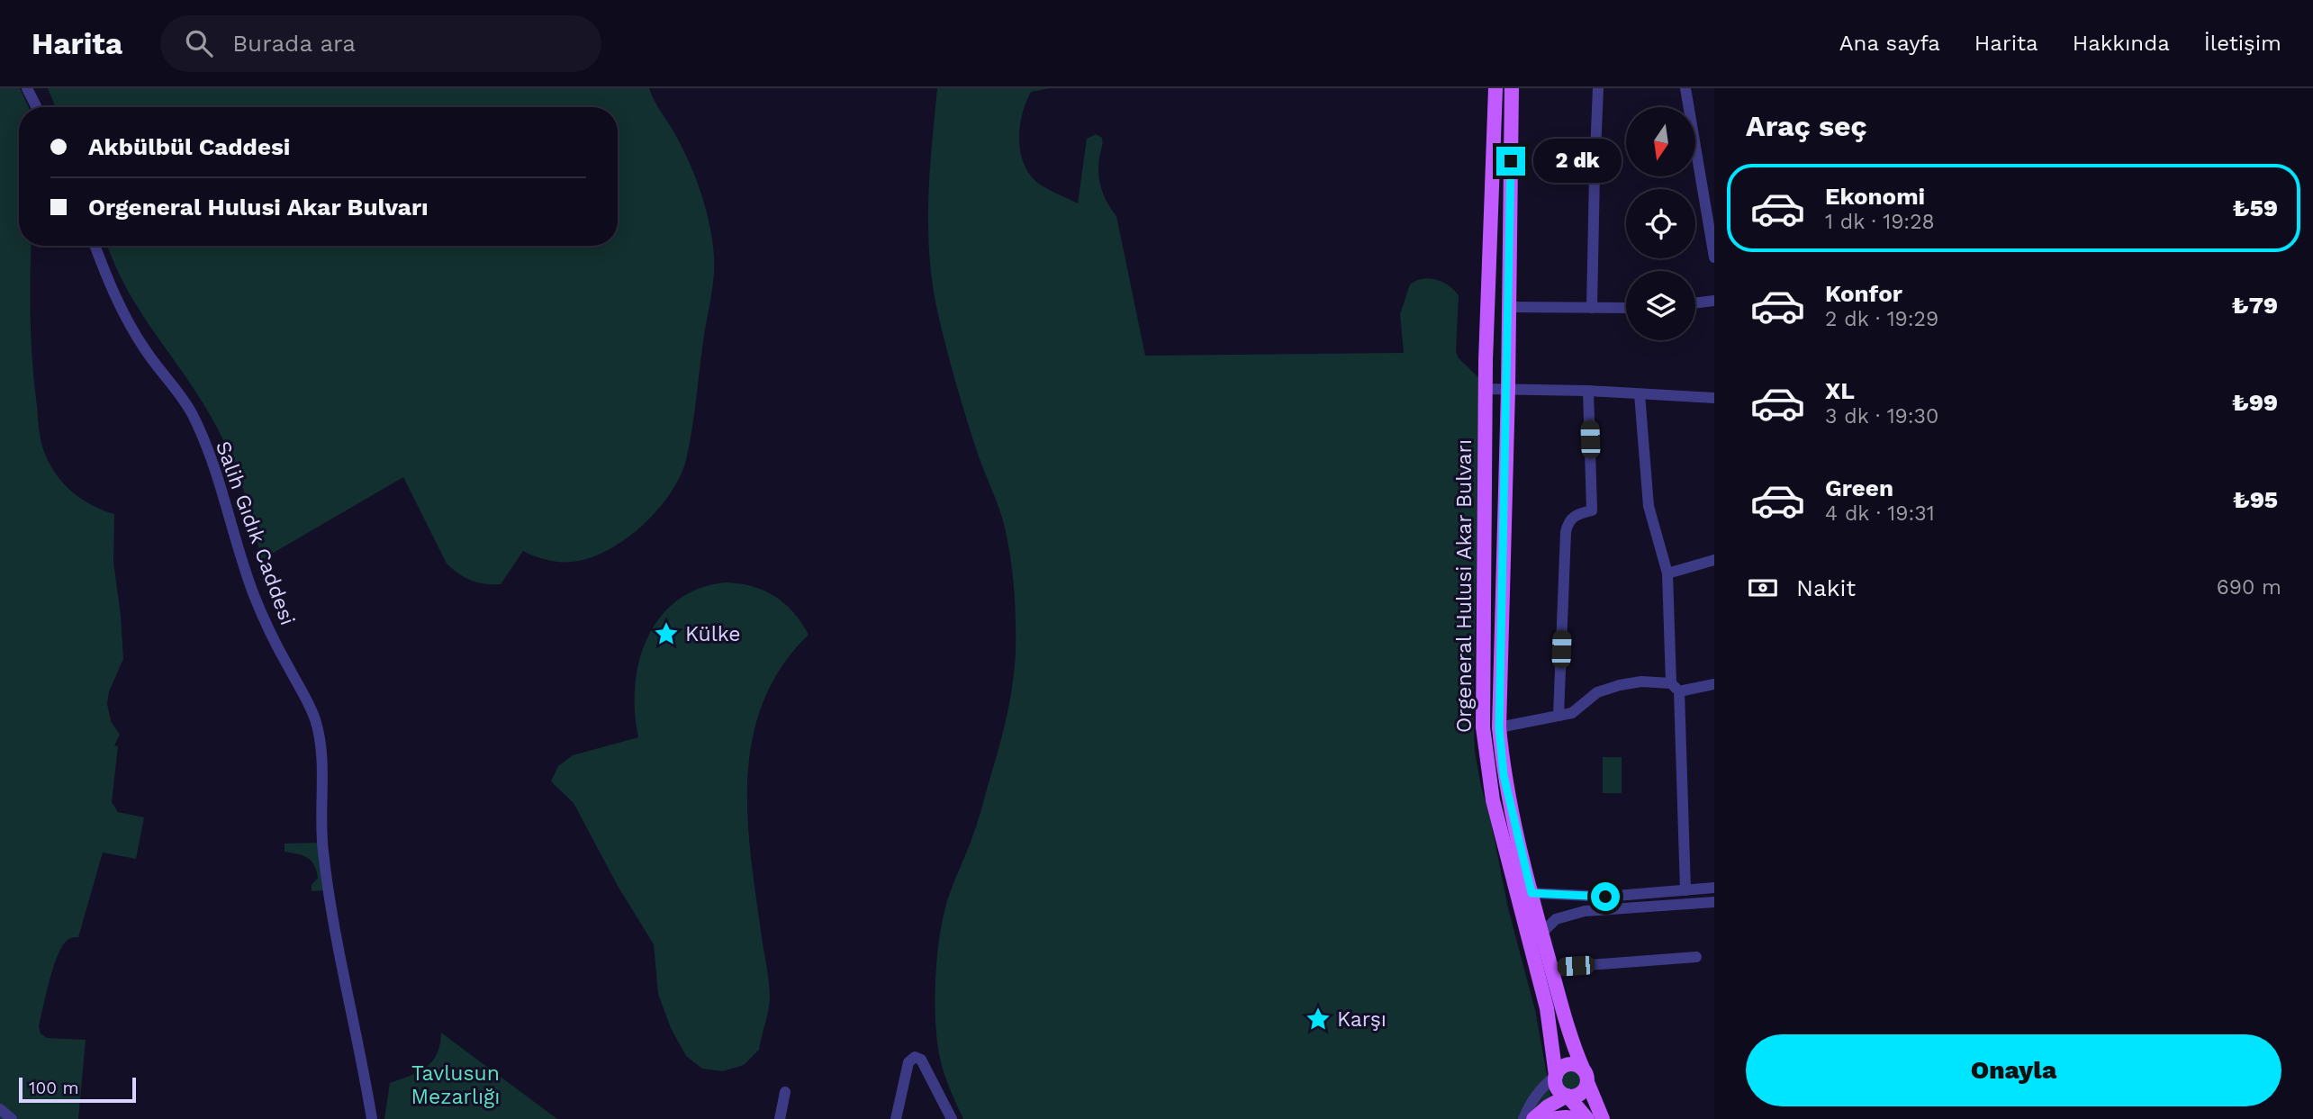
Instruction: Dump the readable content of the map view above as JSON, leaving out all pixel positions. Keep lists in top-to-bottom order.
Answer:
{
  "streets": {
    "main road": ["Orgeneral Hulusi Akar Bulvarı"],
    "street": ["Salih Gıdık Caddesi"]
  },
  "parks": ["Tavlusun Mezarlığı"],
  "places": {
    "place": ["Külke", "Karşı"]
  },
  "scale_bar": "100 m",
  "north": "bottom",
  "page": {
    "header": "Harita",
    "search": "Burada ara",
    "nav": [
      "Ana sayfa",
      "Harita",
      "Hakkında",
      "İletişim"
    ],
    "heading": "Araç seç",
    "banner": ["Akbülbül Caddesi", "Orgeneral Hulusi Akar Bulvarı"],
    "bubble": "2 dk",
    "list": [
      {
        "name": "Ekonomi",
        "note": "1 dk · 19:28",
        "value": "₺59"
      },
      {
        "name": "Konfor",
        "note": "2 dk · 19:29",
        "value": "₺79"
      },
      {
        "name": "XL",
        "note": "3 dk · 19:30",
        "value": "₺99"
      },
      {
        "name": "Green",
        "note": "4 dk · 19:31",
        "value": "₺95"
      }
    ],
    "pay": ["Nakit", "690 m"],
    "buttons": "Onayla",
    "scale": "100 m"
  }
}
